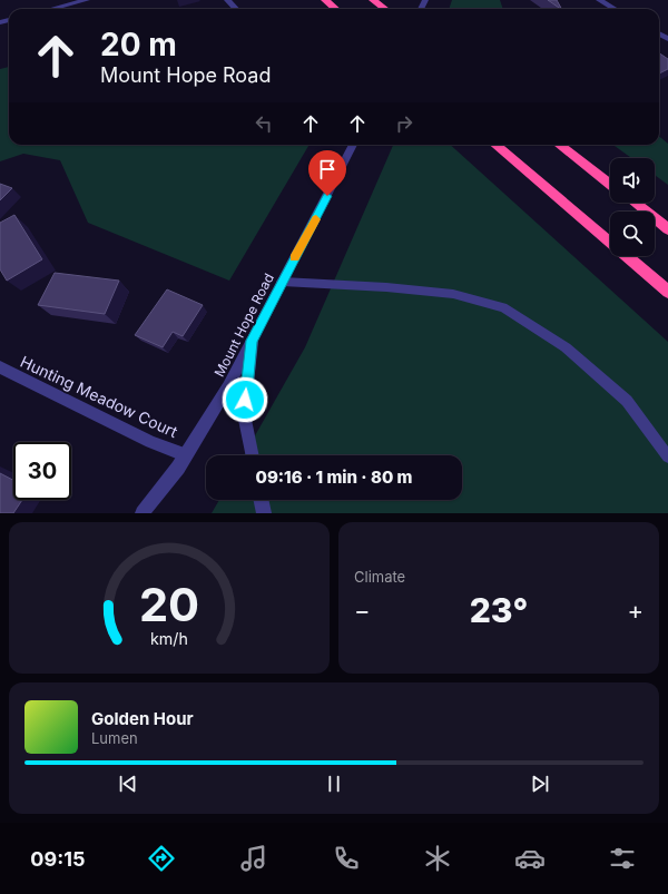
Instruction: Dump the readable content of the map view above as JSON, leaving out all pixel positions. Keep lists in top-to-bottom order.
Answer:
{
  "streets": {
    "street": ["Mount Hope Road", "Hunting Meadow Court"]
  },
  "crossings": [
    ["Mount Hope Road", "Hunting Meadow Court"]
  ],
  "page": {
    "turn": ["20 m", "Mount Hope Road"],
    "limit": "30",
    "trip": "09:16 · 1 min · 80 m",
    "tile": "Climate",
    "heat": ["−", "23°", "+"],
    "song": ["Golden Hour", "Lumen"],
    "tabs": "09:15",
    "gauge": ["20", "km/h"]
  }
}
